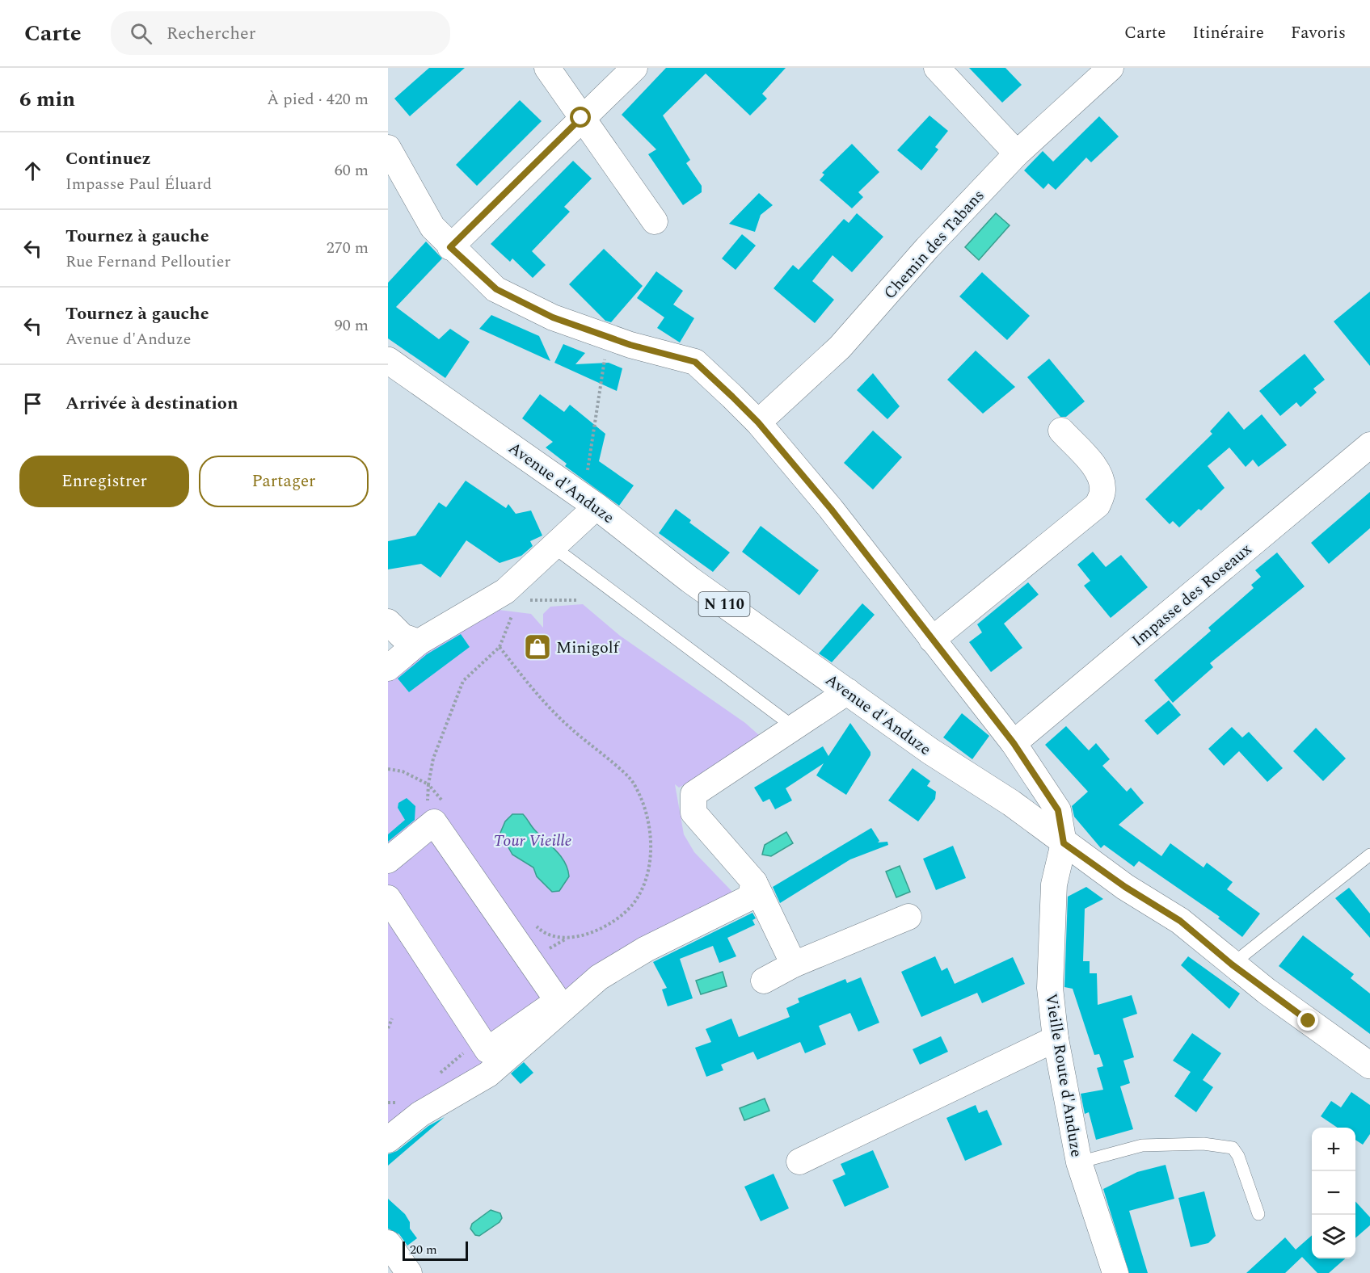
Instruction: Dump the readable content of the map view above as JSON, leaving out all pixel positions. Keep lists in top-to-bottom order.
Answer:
{
  "streets": {
    "main road": ["Avenue d'Anduze", "N 110"],
    "street": ["Chemin des Tabans", "Impasse des Roseaux", "Vieille Route d'Anduze"]
  },
  "crossings": [
    ["Avenue d'Anduze", "Vieille Route d'Anduze"]
  ],
  "parks": ["Tour Vieille"],
  "places": {
    "shop": ["Minigolf"]
  },
  "scale_bar": "20 m",
  "page": {
    "header": "Carte",
    "search": "Rechercher",
    "nav": ["Carte", "Itinéraire", "Favoris"],
    "heading": ["6 min", "À pied · 420 m"],
    "list": [
      ["Continuez", "Impasse Paul Éluard", "60 m"],
      ["Tournez à gauche", "Rue Fernand Pelloutier", "270 m"],
      ["Tournez à gauche", "Avenue d'Anduze", "90 m"],
      "Arrivée à destination"
    ],
    "buttons": ["Enregistrer", "Partager"],
    "map_buttons": ["+", "−"],
    "scale": "20 m"
  }
}
